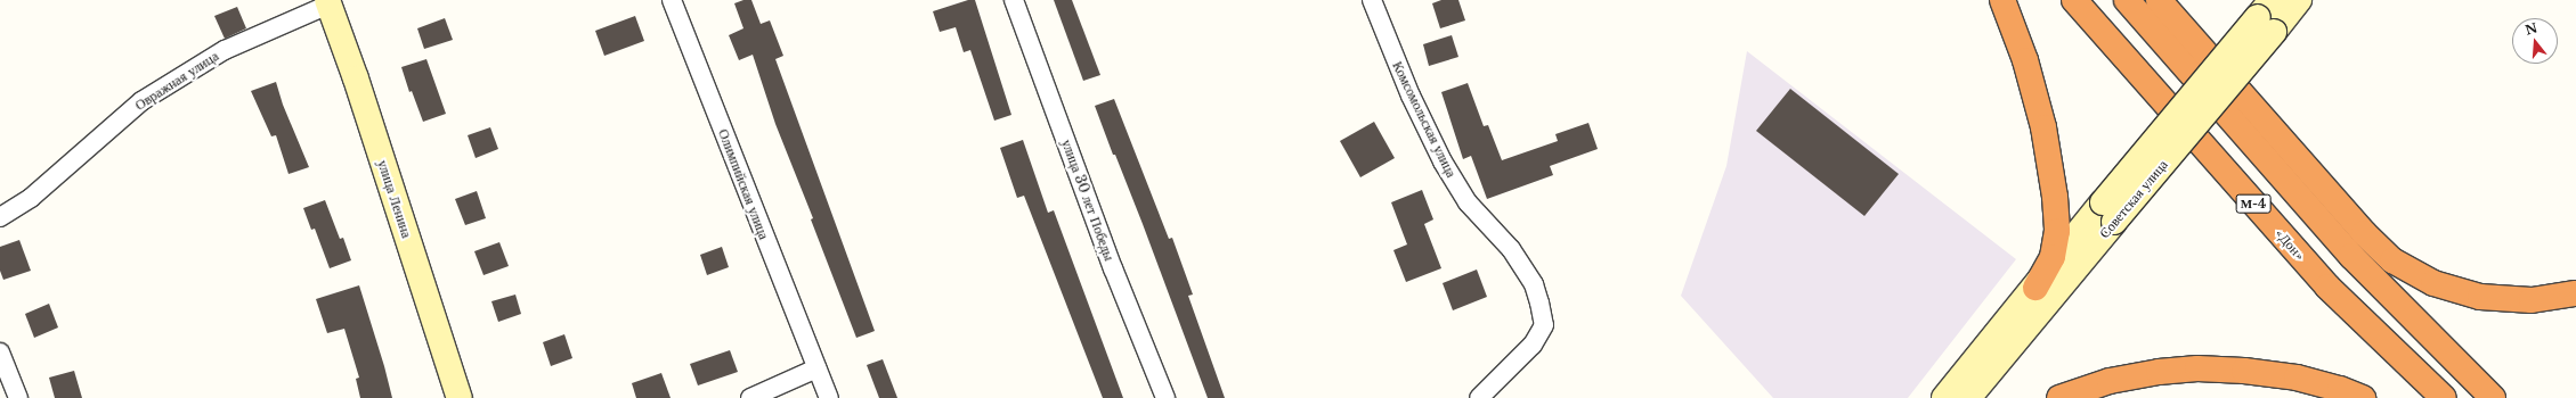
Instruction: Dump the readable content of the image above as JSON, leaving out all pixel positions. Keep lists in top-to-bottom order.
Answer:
{
  "streets": {
    "highway": ["М-4", "«Дон»"],
    "main road": ["улица Ленина", "Советская улица"],
    "street": [
      "Овражная улица",
      "Комсомольская улица",
      "Олимпийская улица",
      "улица 30 лет Победы"
    ]
  },
  "crossings": [
    ["Овражная улица", "улица Ленина"]
  ],
  "north": "top"
}
